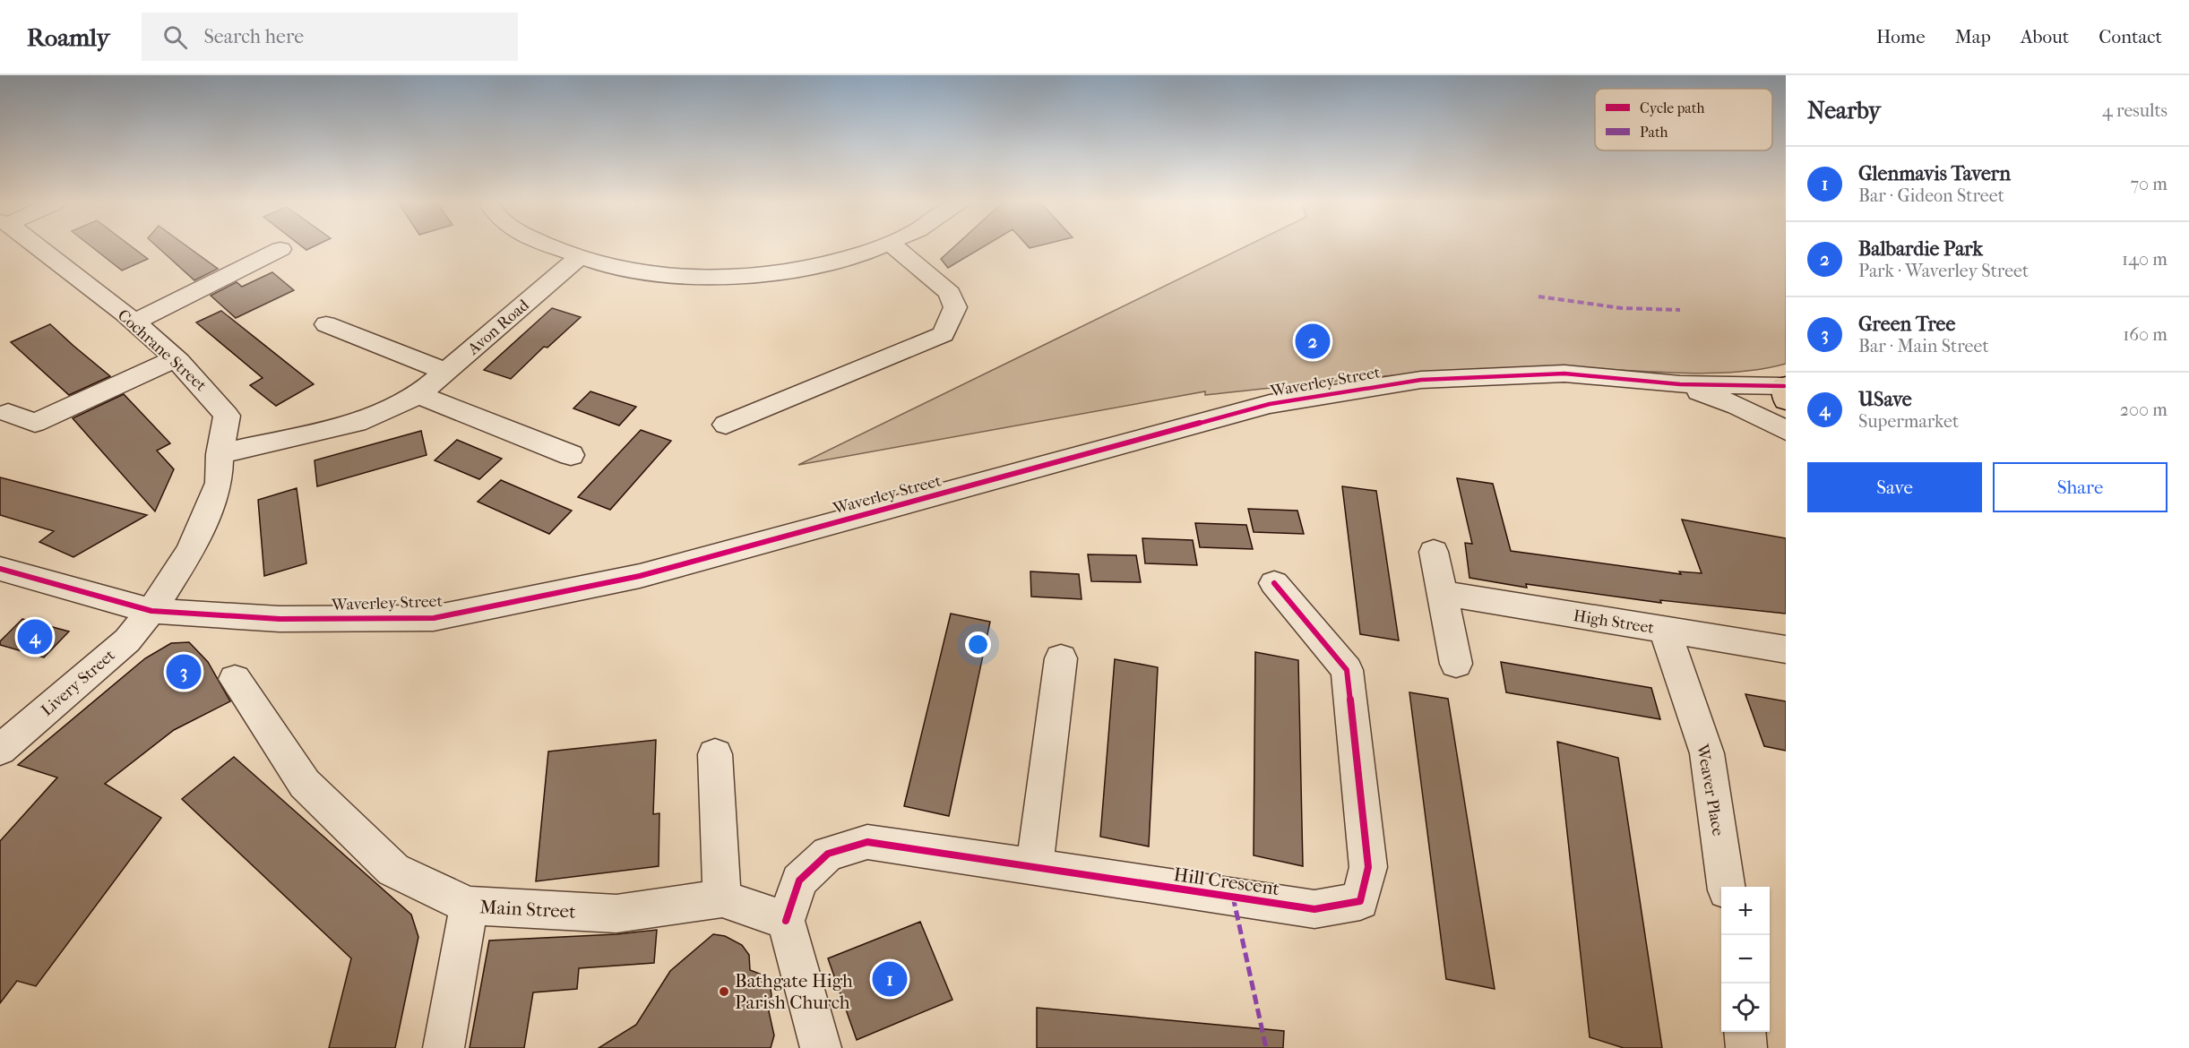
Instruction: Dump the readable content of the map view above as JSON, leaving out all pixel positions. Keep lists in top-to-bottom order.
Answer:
{
  "streets": {
    "street": [
      "Avon Road",
      "Cochrane Street",
      "Waverley Street",
      "High Street",
      "Livery Street",
      "Weaver Place",
      "Hill Crescent",
      "Main Street"
    ]
  },
  "crossings": [
    ["Avon Road", "Cochrane Street"],
    ["Cochrane Street", "Waverley Street"],
    ["Cochrane Street", "Livery Street"],
    ["Waverley Street", "Livery Street"],
    ["High Street", "Weaver Place"],
    ["Hill Crescent", "Main Street"]
  ],
  "places": ["Bathgate High Parish Church"],
  "legend": ["Cycle path", "Path"],
  "page": {
    "header": "Roamly",
    "search": "Search here",
    "nav": [
      "Home",
      "Map",
      "About",
      "Contact"
    ],
    "heading": ["Nearby", "4 results"],
    "list": [
      {
        "mark": "1",
        "name": "Glenmavis Tavern",
        "note": "Bar · Gideon Street",
        "value": "70 m"
      },
      {
        "mark": "2",
        "name": "Balbardie Park",
        "note": "Park · Waverley Street",
        "value": "140 m"
      },
      {
        "mark": "3",
        "name": "Green Tree",
        "note": "Bar · Main Street",
        "value": "160 m"
      },
      {
        "mark": "4",
        "name": "USave",
        "note": "Supermarket",
        "value": "200 m"
      }
    ],
    "pins": [
      "2",
      "4",
      "3",
      "1"
    ],
    "buttons": ["Save", "Share"],
    "map_buttons": ["+", "−"]
  }
}
